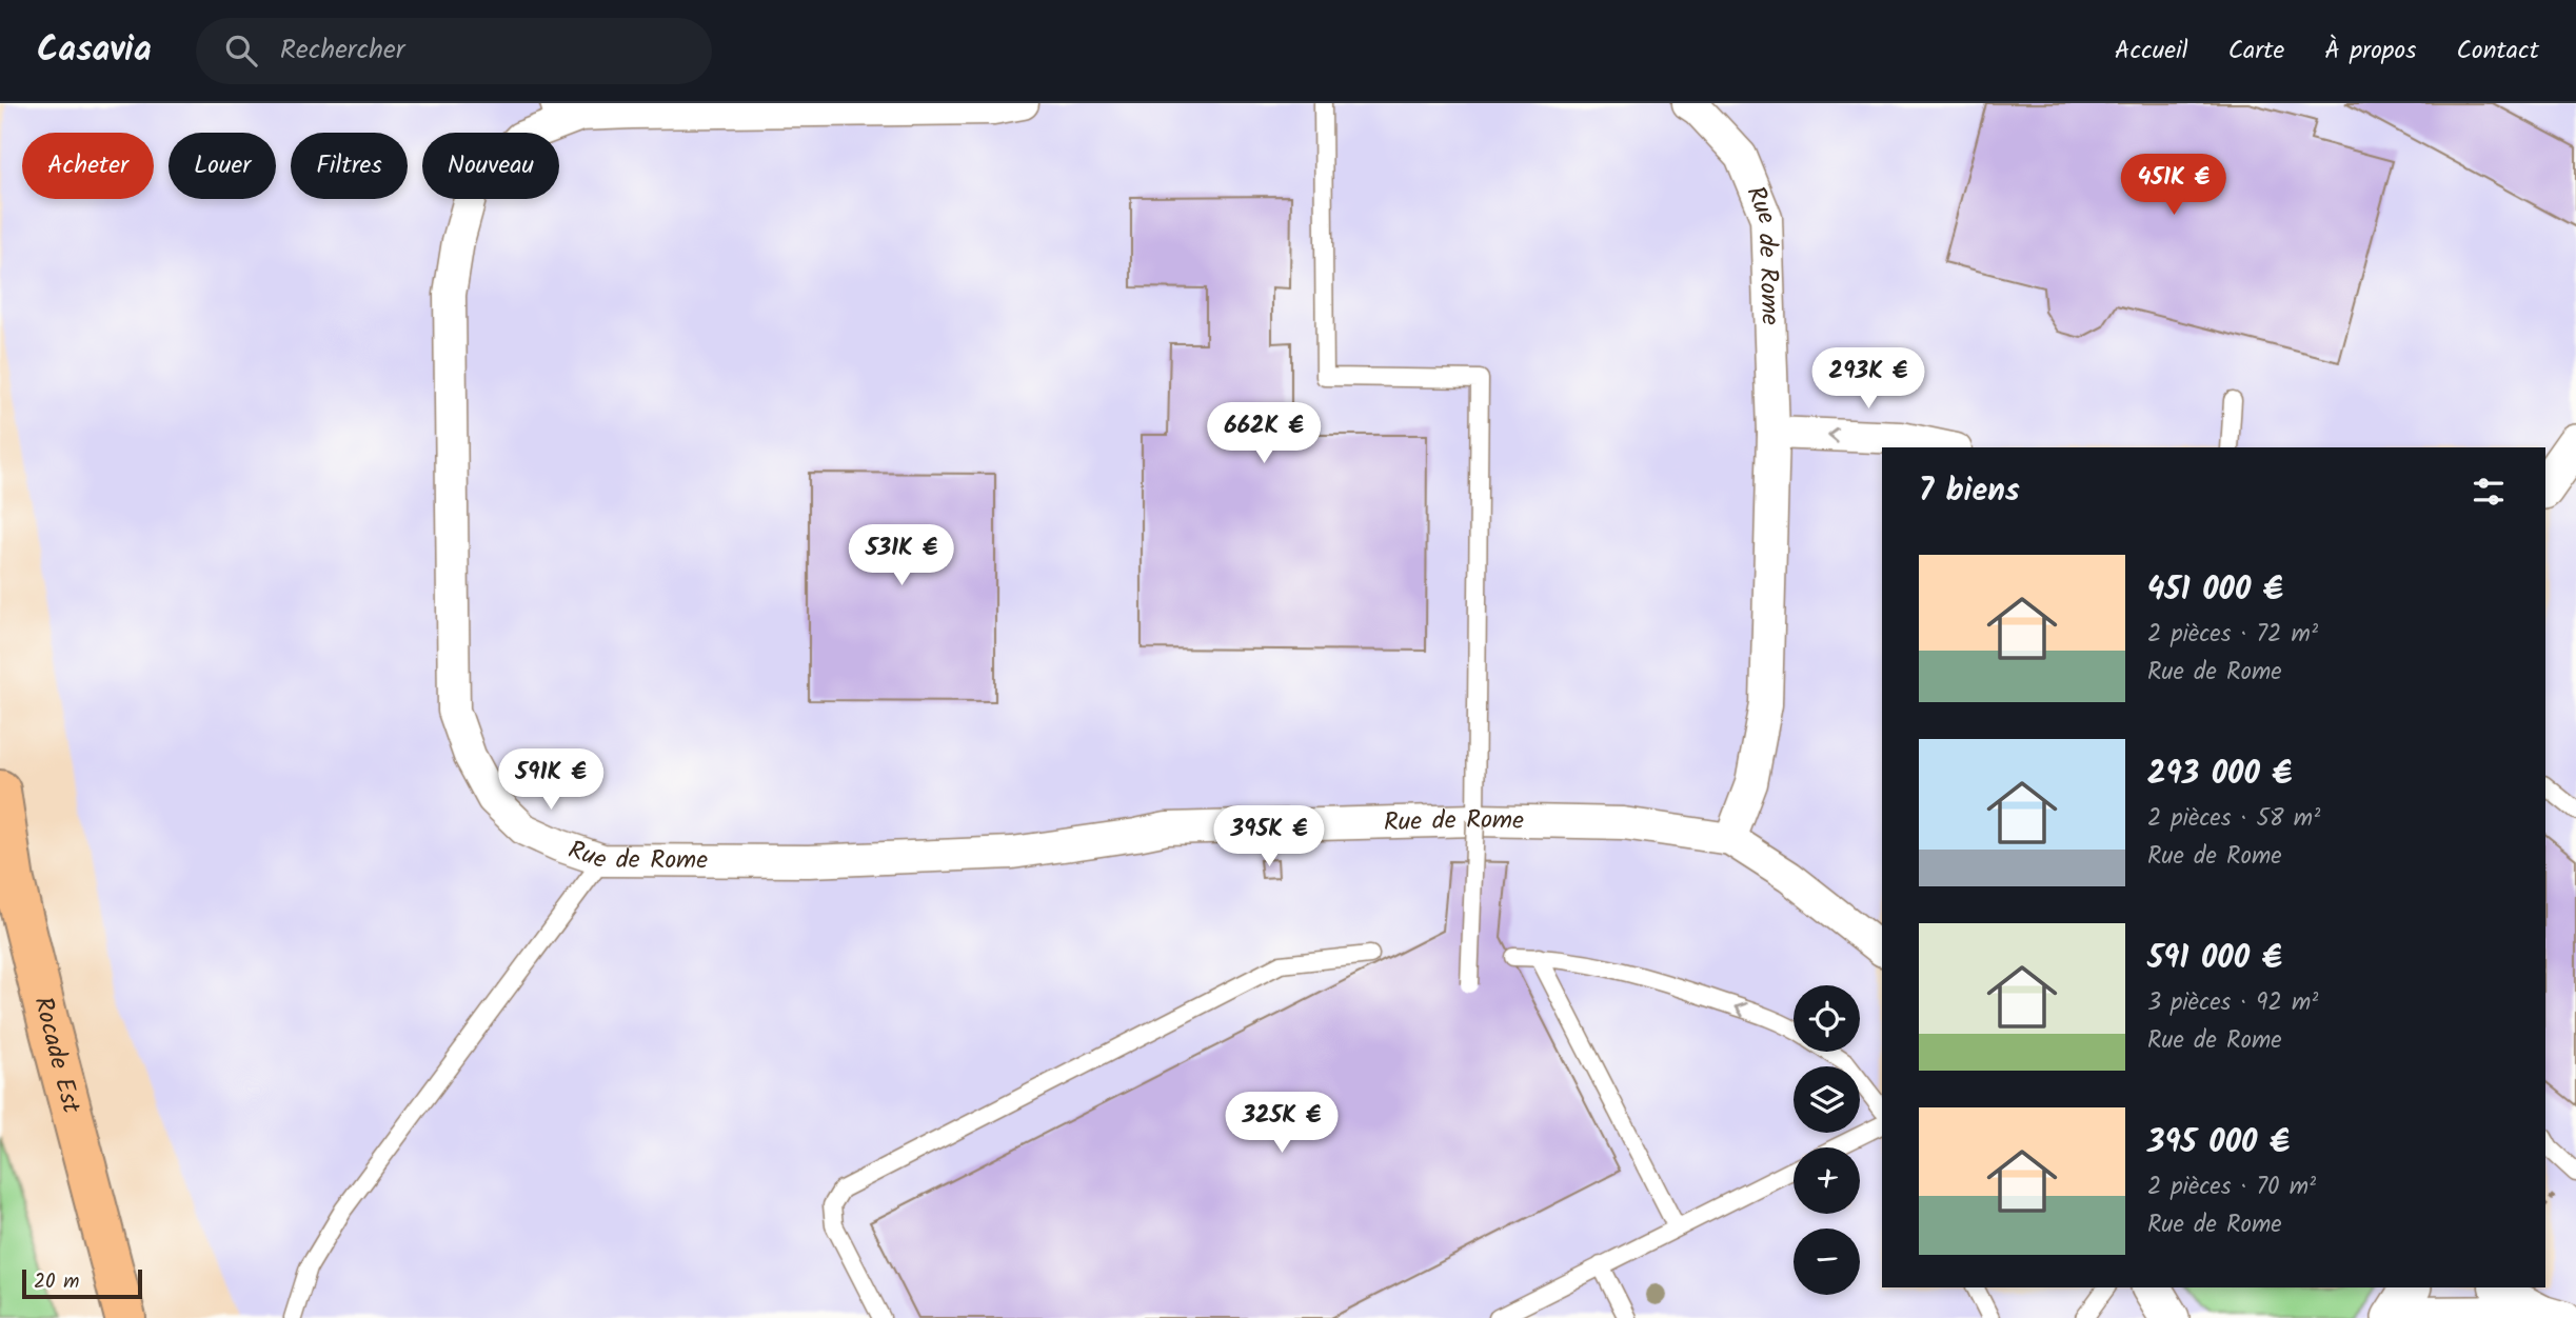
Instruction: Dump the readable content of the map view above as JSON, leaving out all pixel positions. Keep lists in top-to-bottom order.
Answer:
{
  "streets": {
    "main road": ["Rocade Est"],
    "street": ["Rue de Rome"]
  },
  "scale_bar": "20 m",
  "page": {
    "header": "Casavia",
    "search": "Rechercher",
    "nav": [
      "Accueil",
      "Carte",
      "À propos",
      "Contact"
    ],
    "chip": [
      "Acheter",
      "Louer",
      "Filtres",
      "Nouveau"
    ],
    "price": [
      "451K €",
      "293K €",
      "662K €",
      "531K €",
      "591K €",
      "395K €",
      "325K €"
    ],
    "heading": "7 biens",
    "list": [
      {
        "name": "451 000 €",
        "note": "2 pièces · 72 m² · Rue de Rome"
      },
      {
        "name": "293 000 €",
        "note": "2 pièces · 58 m² · Rue de Rome"
      },
      {
        "name": "591 000 €",
        "note": "3 pièces · 92 m² · Rue de Rome"
      },
      {
        "name": "395 000 €",
        "note": "2 pièces · 70 m² · Rue de Rome"
      }
    ],
    "map_buttons": ["+", "−"],
    "scale": "20 m"
  }
}
